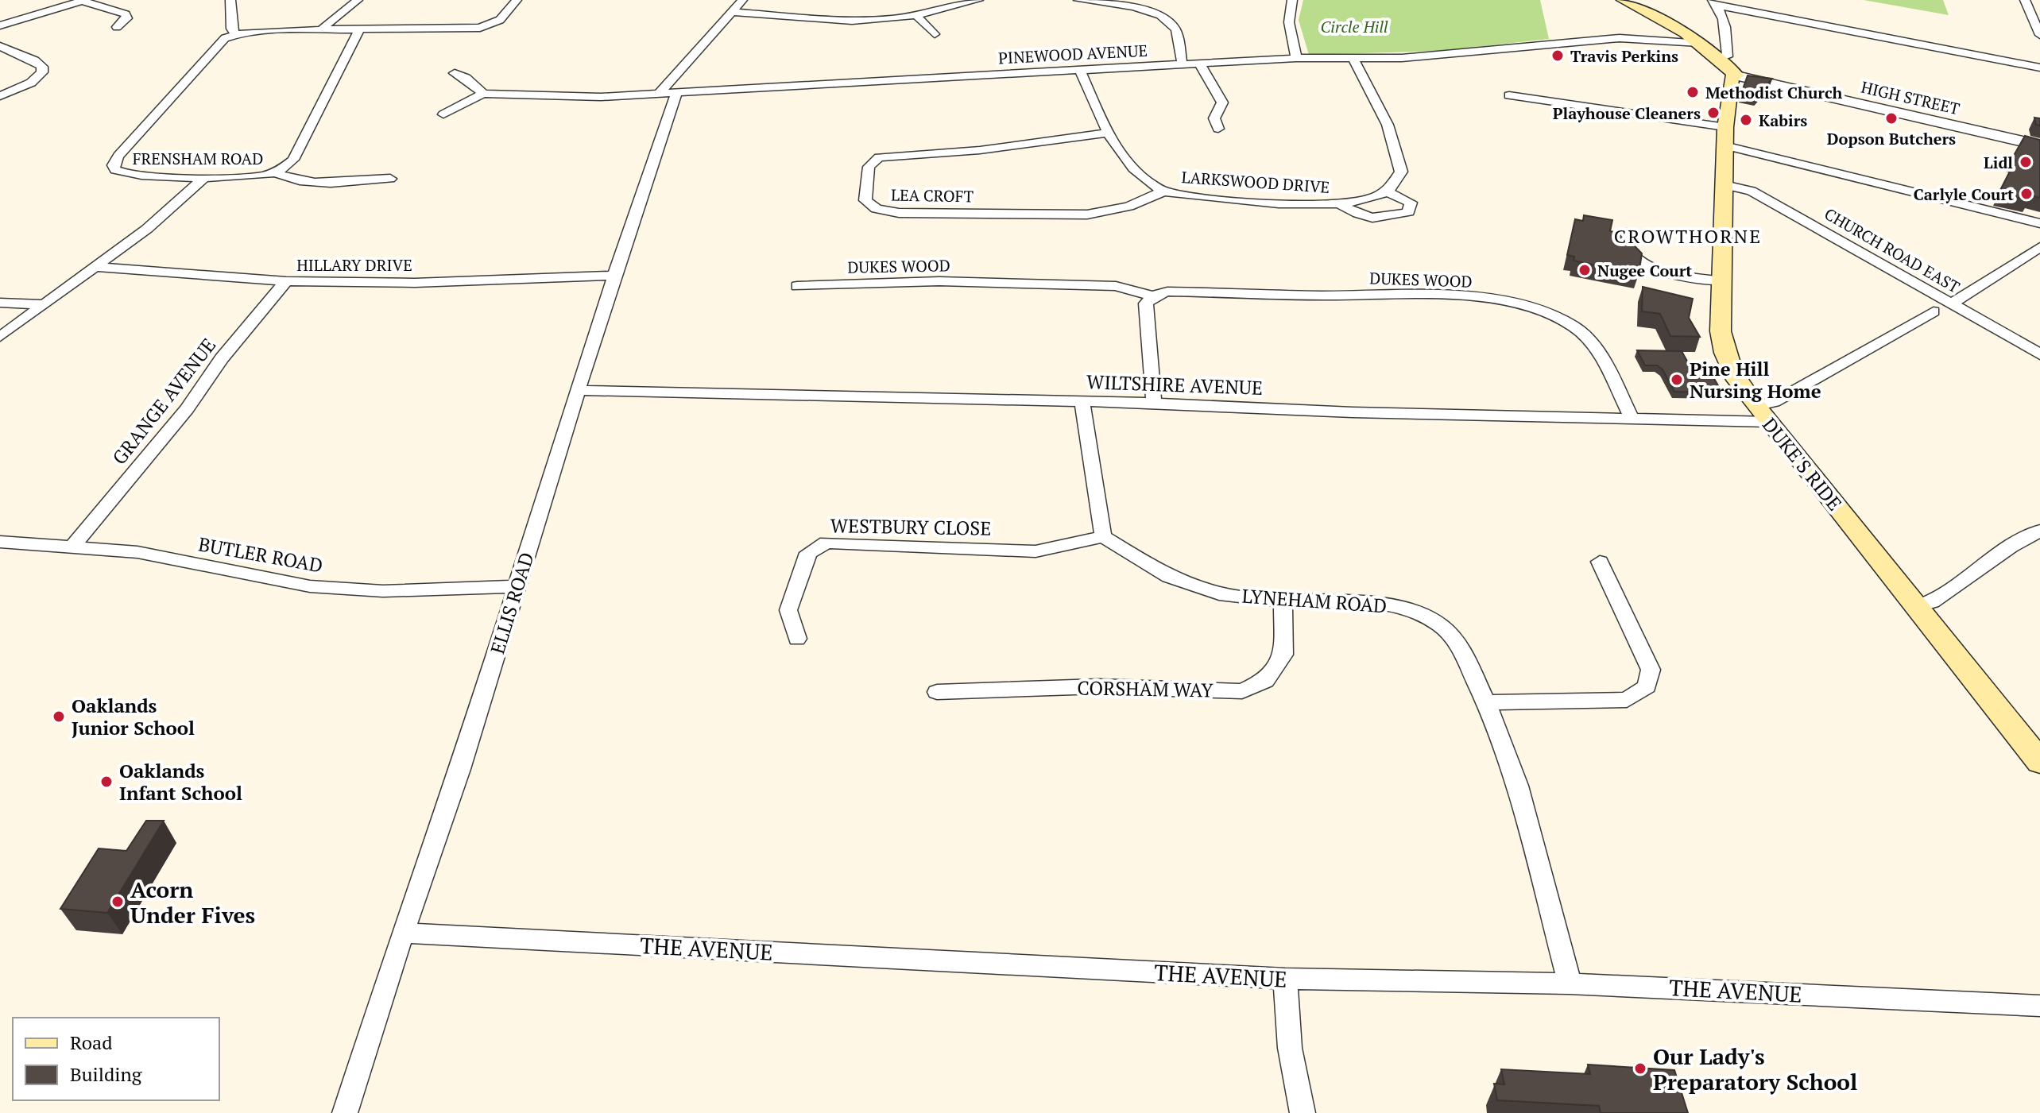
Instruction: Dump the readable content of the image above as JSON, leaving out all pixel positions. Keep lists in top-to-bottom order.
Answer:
{
  "streets": {
    "main road": ["DUKE'S RIDE"],
    "street": [
      "PINEWOOD AVENUE",
      "HIGH STREET",
      "FRENSHAM ROAD",
      "LARKSWOOD DRIVE",
      "LEA CROFT",
      "CHURCH ROAD EAST",
      "HILLARY DRIVE",
      "DUKES WOOD",
      "WILTSHIRE AVENUE",
      "GRANGE AVENUE",
      "WESTBURY CLOSE",
      "BUTLER ROAD",
      "LYNEHAM ROAD",
      "ELLIS ROAD",
      "CORSHAM WAY",
      "THE AVENUE"
    ]
  },
  "crossings": [
    ["PINEWOOD AVENUE", "LARKSWOOD DRIVE"],
    ["PINEWOOD AVENUE", "ELLIS ROAD"],
    ["HIGH STREET", "DUKE'S RIDE"],
    ["LARKSWOOD DRIVE", "LEA CROFT"],
    ["CHURCH ROAD EAST", "DUKE'S RIDE"],
    ["HILLARY DRIVE", "GRANGE AVENUE"],
    ["HILLARY DRIVE", "ELLIS ROAD"],
    ["DUKES WOOD", "WILTSHIRE AVENUE"],
    ["WILTSHIRE AVENUE", "DUKE'S RIDE"],
    ["WILTSHIRE AVENUE", "ELLIS ROAD"],
    ["GRANGE AVENUE", "BUTLER ROAD"],
    ["WESTBURY CLOSE", "LYNEHAM ROAD"],
    ["BUTLER ROAD", "ELLIS ROAD"],
    ["LYNEHAM ROAD", "CORSHAM WAY"],
    ["LYNEHAM ROAD", "THE AVENUE"],
    ["ELLIS ROAD", "THE AVENUE"]
  ],
  "districts": ["CROWTHORNE"],
  "parks": ["Circle Hill"],
  "places": [
    "Travis Perkins",
    "Methodist Church",
    "Playhouse Cleaners",
    "Dopson Butchers",
    "Kabirs",
    "Lidl",
    "Carlyle Court",
    "Nugee Court",
    "Pine Hill Nursing Home",
    "Oaklands Junior School",
    "Oaklands Infant School",
    "Acorn Under Fives",
    "Our Lady's Preparatory School"
  ],
  "legend": ["Road", "Building"]
}
